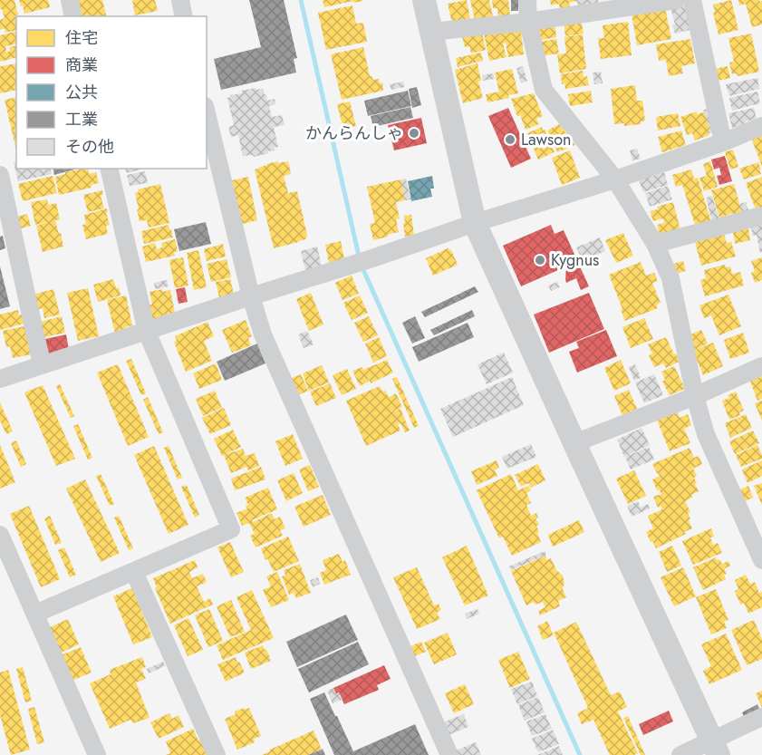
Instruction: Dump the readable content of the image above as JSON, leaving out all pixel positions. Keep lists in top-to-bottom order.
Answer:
{
  "places": ["かんらんしゃ", "Lawson", "Kygnus"],
  "legend": [
    "住宅",
    "商業",
    "公共",
    "工業",
    "その他"
  ]
}
